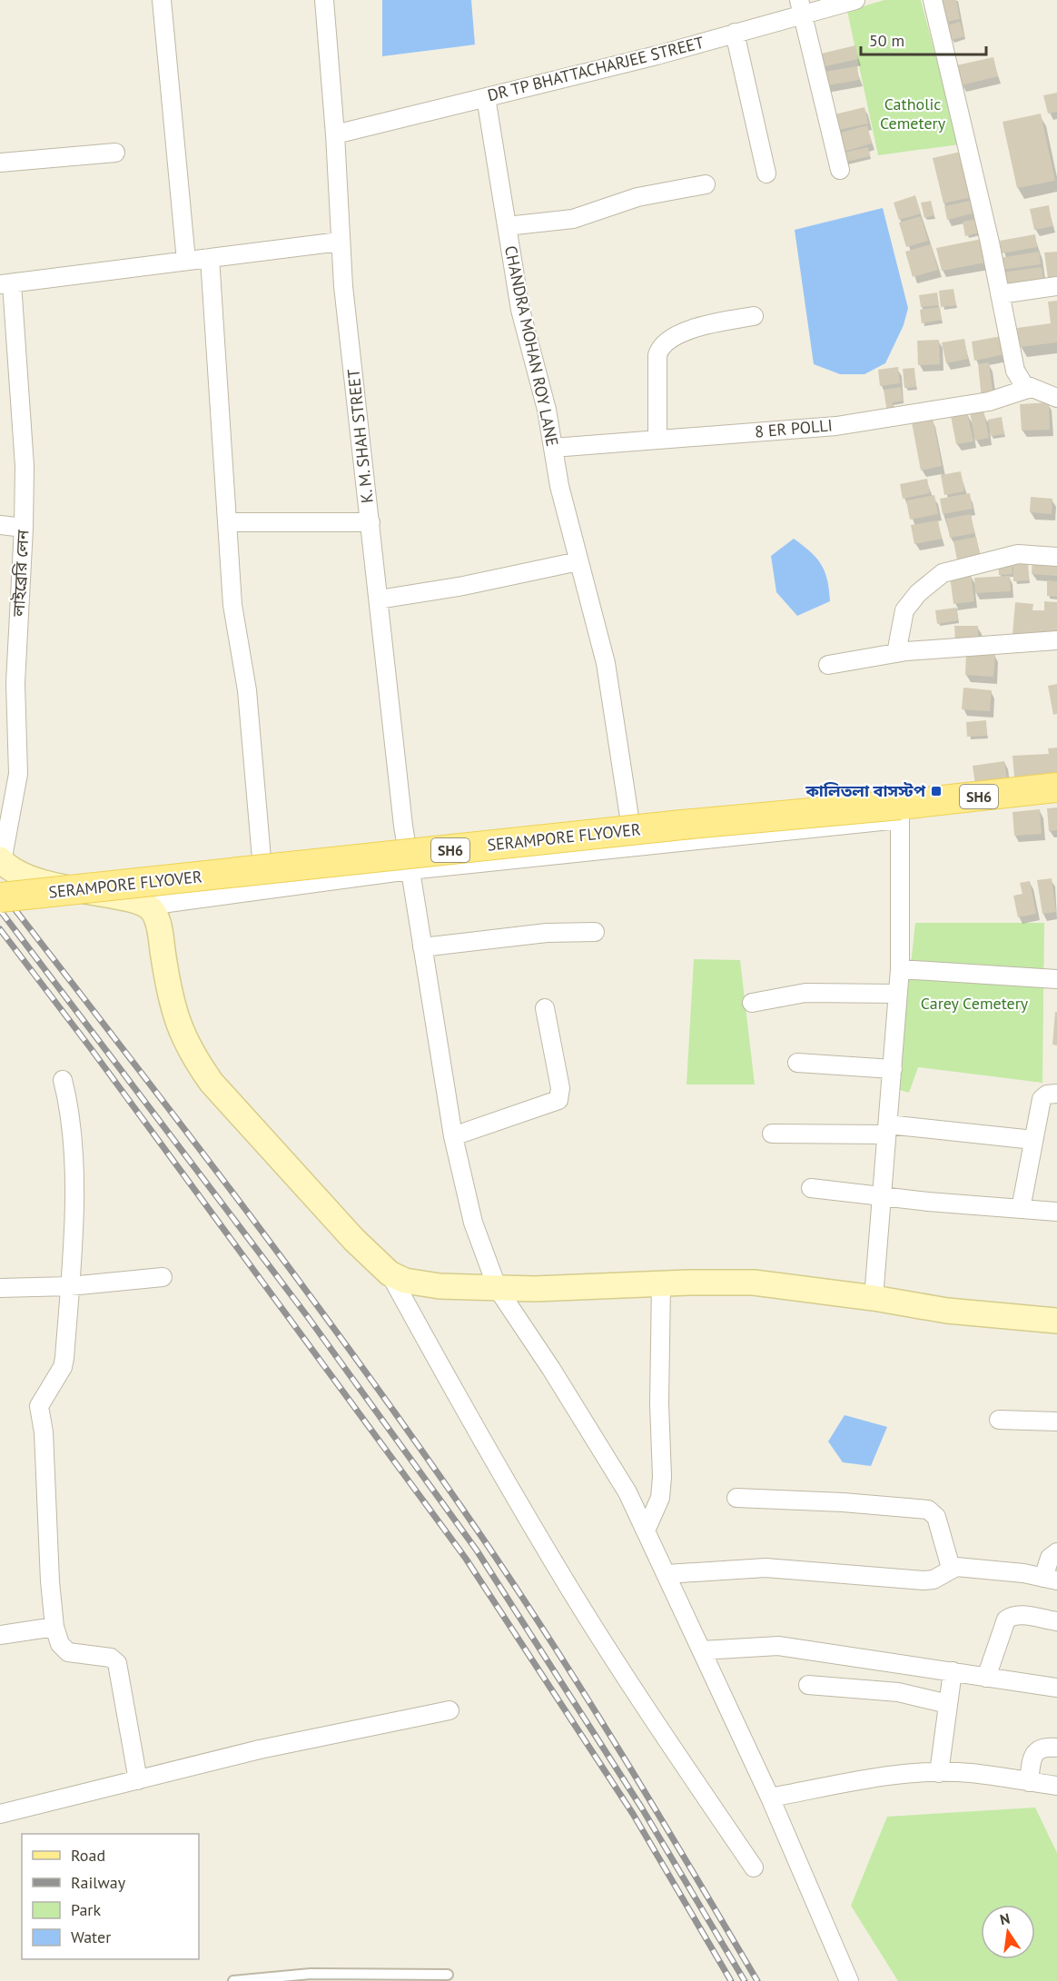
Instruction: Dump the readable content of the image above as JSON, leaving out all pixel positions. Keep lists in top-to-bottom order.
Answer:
{
  "streets": {
    "main road": ["SH6", "SERAMPORE FLYOVER"],
    "street": [
      "DR TP BHATTACHARJEE STREET",
      "CHANDRA MOHAN ROY LANE",
      "8 ER POLLI",
      "K. M. SHAH STREET",
      "লাইব্রেরি লেন"
    ]
  },
  "crossings": [
    ["DR TP BHATTACHARJEE STREET", "CHANDRA MOHAN ROY LANE"],
    ["DR TP BHATTACHARJEE STREET", "K. M. SHAH STREET"],
    ["CHANDRA MOHAN ROY LANE", "8 ER POLLI"],
    ["SH6", "SERAMPORE FLYOVER"]
  ],
  "parks": ["Catholic Cemetery", "Carey Cemetery"],
  "places": {
    "transit": ["কালিতলা বাসস্টপ"]
  },
  "legend": [
    "Road",
    "Railway",
    "Park",
    "Water"
  ],
  "scale_bar": "50 m",
  "north": "top"
}
